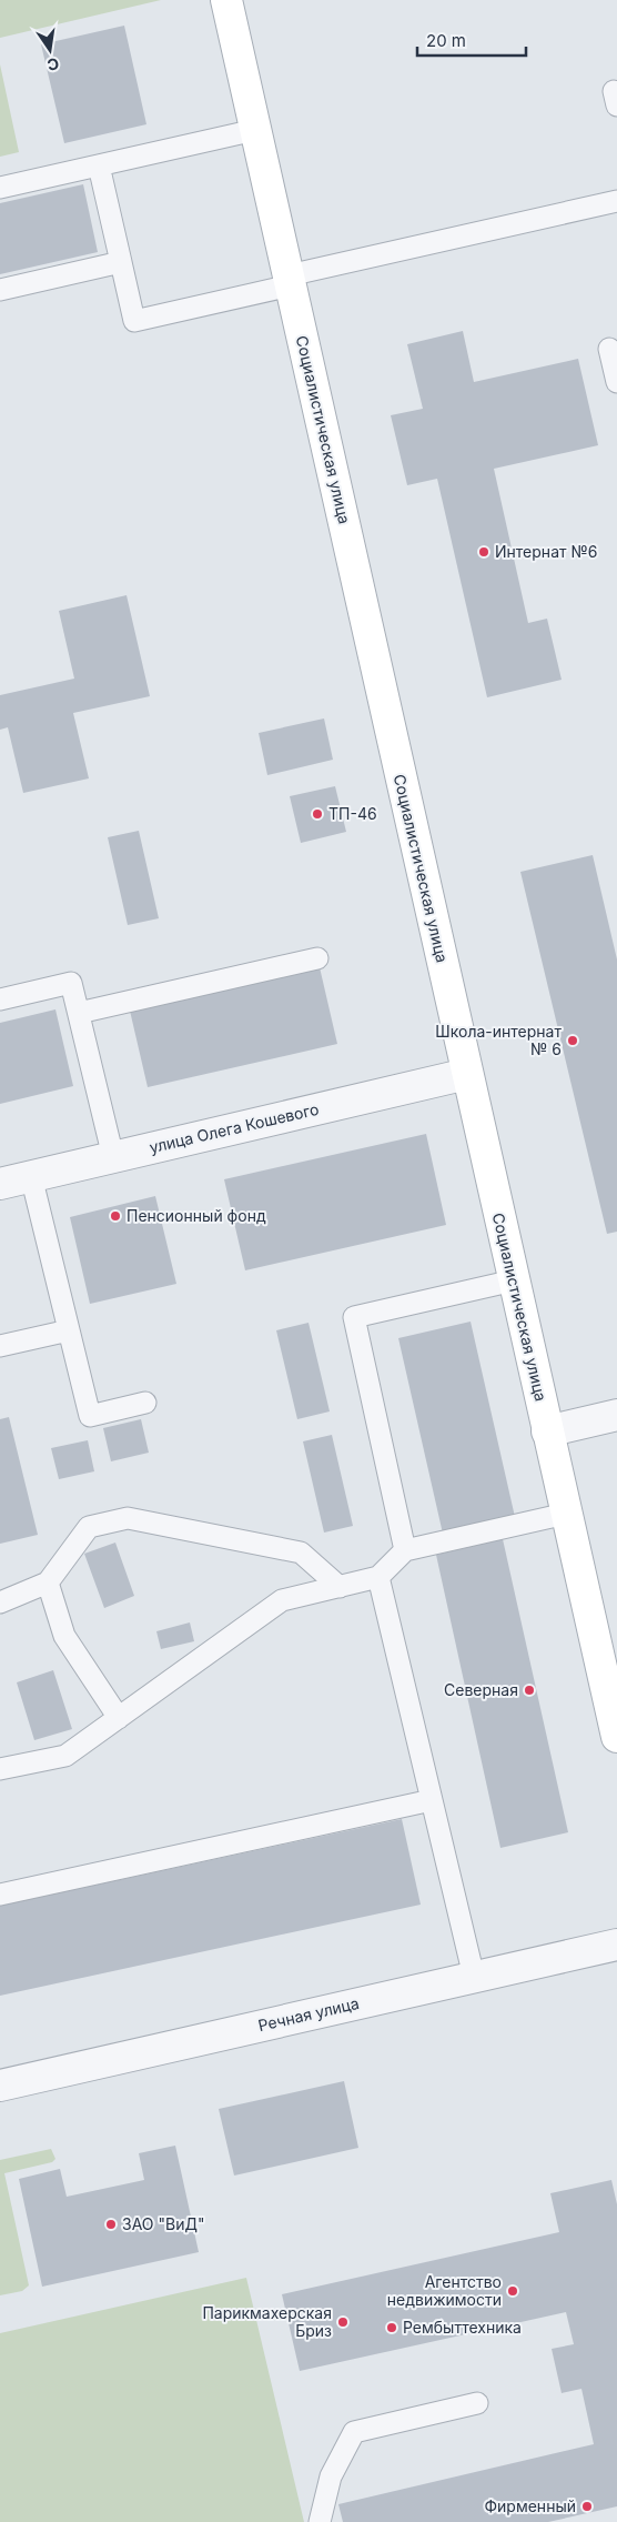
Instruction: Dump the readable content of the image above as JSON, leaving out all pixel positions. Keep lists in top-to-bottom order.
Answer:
{
  "streets": {
    "main road": ["Социалистическая улица"],
    "street": ["улица Олега Кошевого", "Речная улица"]
  },
  "crossings": [
    ["Социалистическая улица", "улица Олега Кошевого"]
  ],
  "places": [
    "Интернат №6",
    "ТП-46",
    "Школа-интернат № 6",
    "Пенсионный фонд",
    "Северная",
    "ЗАО \"ВиД\"",
    "Агентство недвижимости",
    "Парикмахерская Бриз",
    "Рембыттехника",
    "Фирменный"
  ],
  "scale_bar": "20 m",
  "north": "bottom"
}
